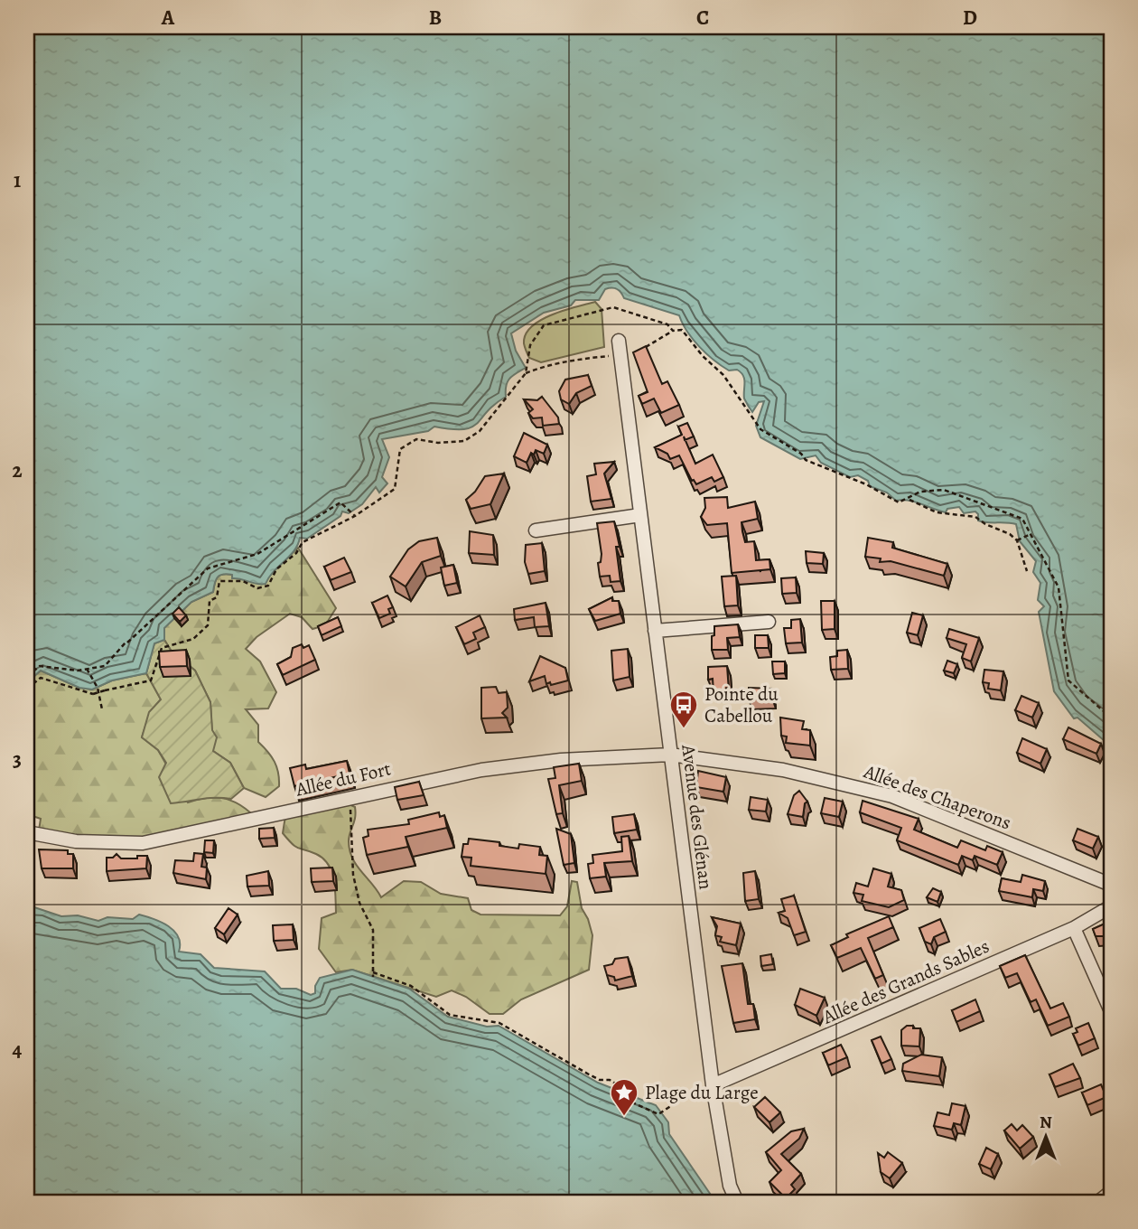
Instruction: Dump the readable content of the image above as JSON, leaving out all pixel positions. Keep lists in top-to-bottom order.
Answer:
{
  "streets": {
    "street": [
      "Allée du Fort",
      "Allée des Chaperons",
      "Avenue des Glénan",
      "Allée des Grands Sables"
    ]
  },
  "crossings": [
    ["Allée du Fort", "Allée des Chaperons"],
    ["Allée du Fort", "Avenue des Glénan"],
    ["Allée des Chaperons", "Avenue des Glénan"],
    ["Avenue des Glénan", "Allée des Grands Sables"]
  ],
  "places": {
    "bus stop": ["Pointe du Cabellou"],
    "place": ["Plage du Large"]
  },
  "north": "top",
  "grid": {
    "columns": [
      "A",
      "B",
      "C",
      "D"
    ],
    "rows": [
      "1",
      "2",
      "3",
      "4"
    ]
  }
}
